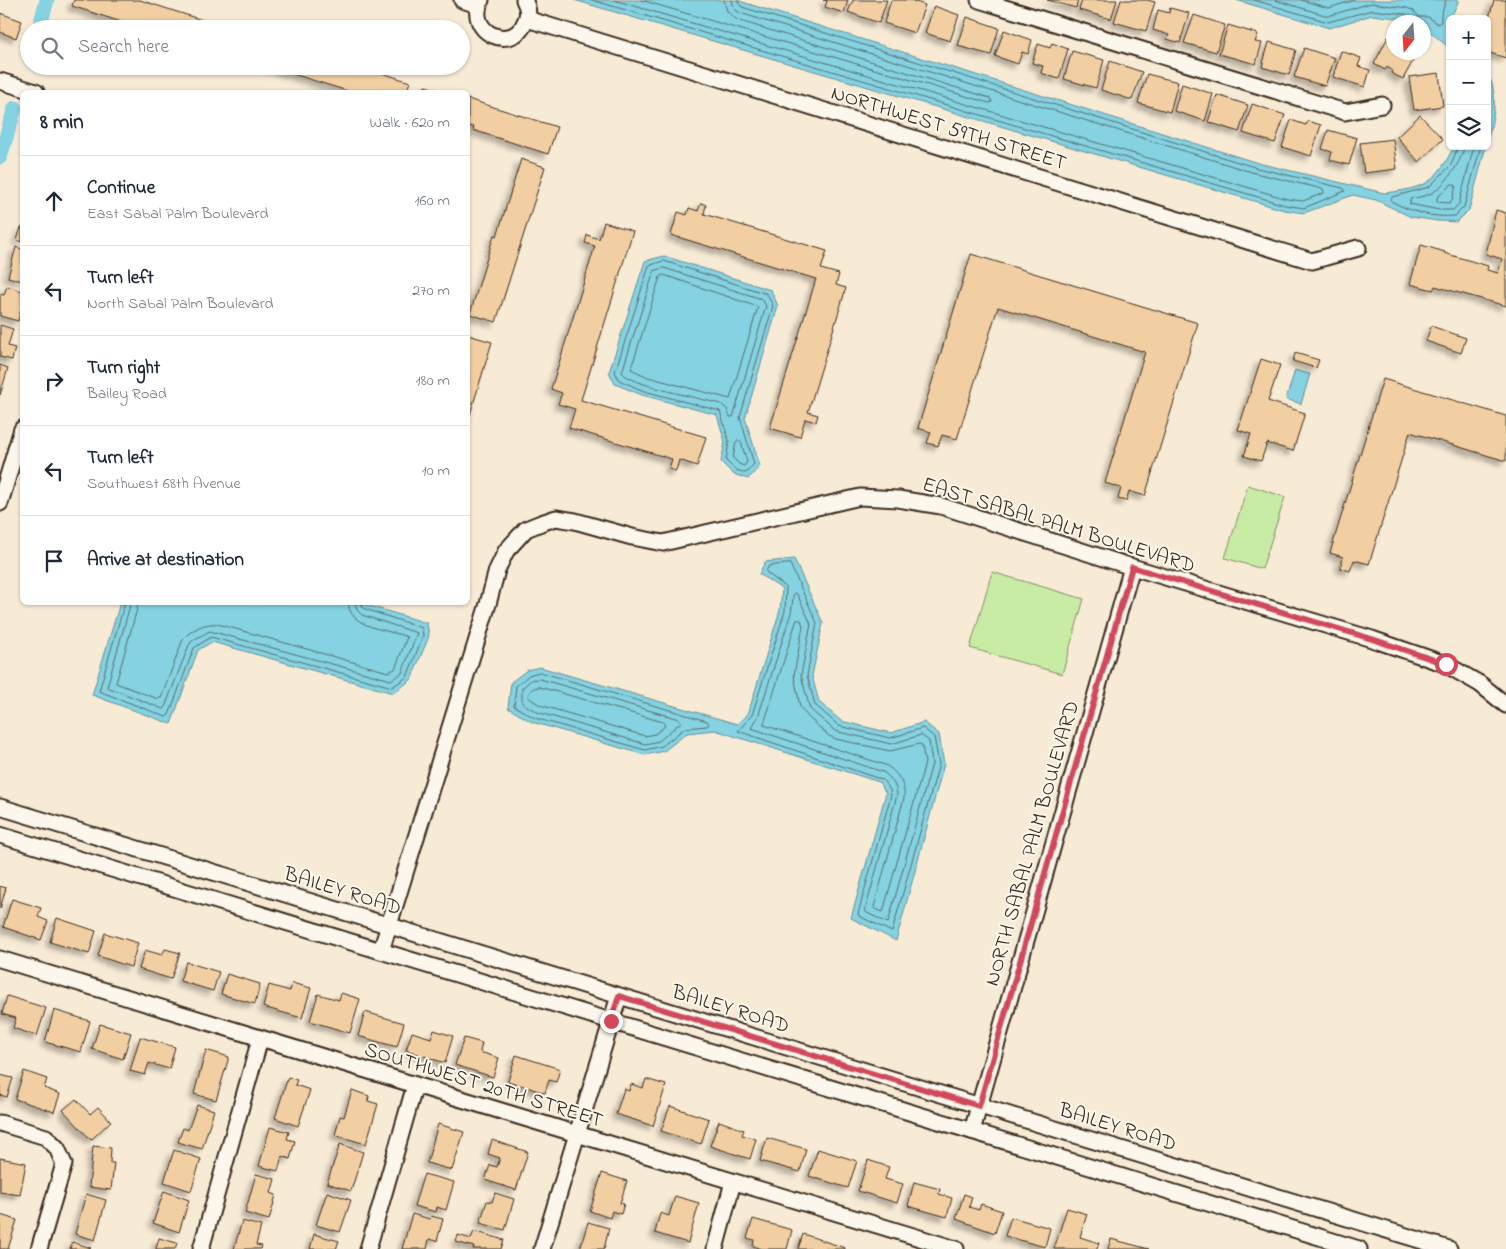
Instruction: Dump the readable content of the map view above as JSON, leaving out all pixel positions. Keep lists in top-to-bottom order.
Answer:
{
  "streets": {
    "street": [
      "NORTHWEST 59TH STREET",
      "EAST SABAL PALM BOULEVARD",
      "NORTH SABAL PALM BOULEVARD",
      "BAILEY ROAD",
      "SOUTHWEST 20TH STREET"
    ]
  },
  "crossings": [
    ["EAST SABAL PALM BOULEVARD", "NORTH SABAL PALM BOULEVARD"],
    ["EAST SABAL PALM BOULEVARD", "BAILEY ROAD"],
    ["NORTH SABAL PALM BOULEVARD", "BAILEY ROAD"]
  ],
  "north": "bottom",
  "page": {
    "map_buttons": ["+", "−"],
    "search": "Search here",
    "heading": ["8 min", "Walk · 620 m"],
    "list": [
      ["Continue", "East Sabal Palm Boulevard", "160 m"],
      ["Turn left", "North Sabal Palm Boulevard", "270 m"],
      ["Turn right", "Bailey Road", "180 m"],
      ["Turn left", "Southwest 68th Avenue", "10 m"],
      "Arrive at destination"
    ]
  }
}
